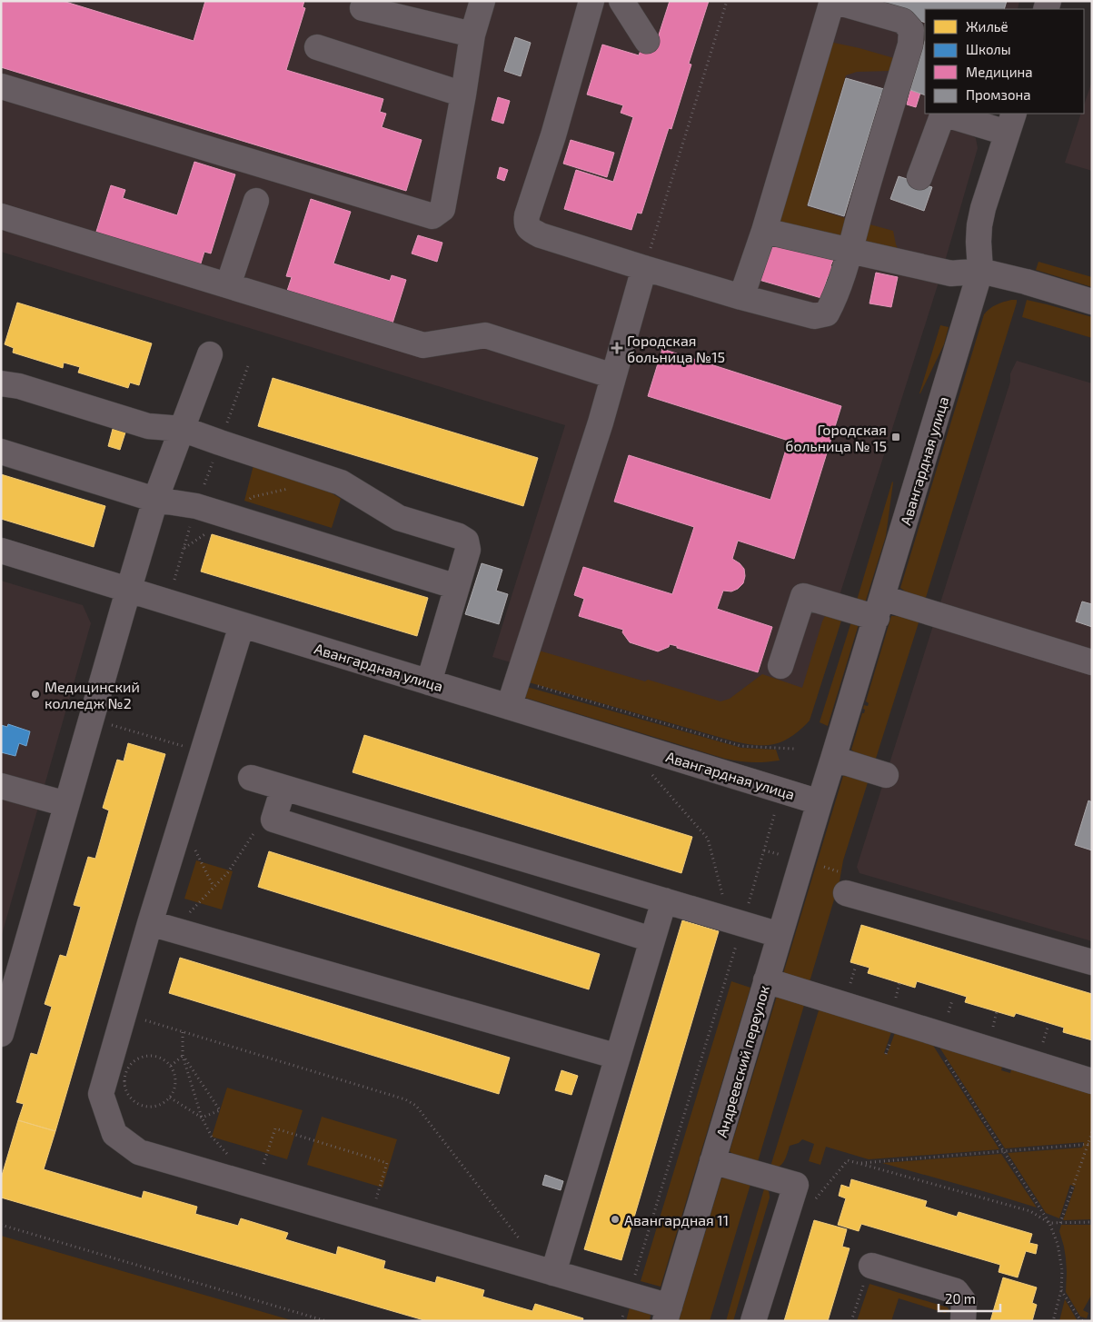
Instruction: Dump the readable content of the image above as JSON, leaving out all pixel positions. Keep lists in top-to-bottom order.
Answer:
{
  "streets": {
    "street": ["Авангардная улица", "Андреевский переулок"]
  },
  "crossings": [
    ["Авангардная улица", "Андреевский переулок"]
  ],
  "places": {
    "health": ["Городская больница №15"],
    "transit": ["Городская больница № 15"],
    "other": ["Медицинский колледж №2", "Авангардная 11"]
  },
  "legend": [
    "Жильё",
    "Школы",
    "Медицина",
    "Промзона"
  ],
  "scale_bar": "20 m"
}
